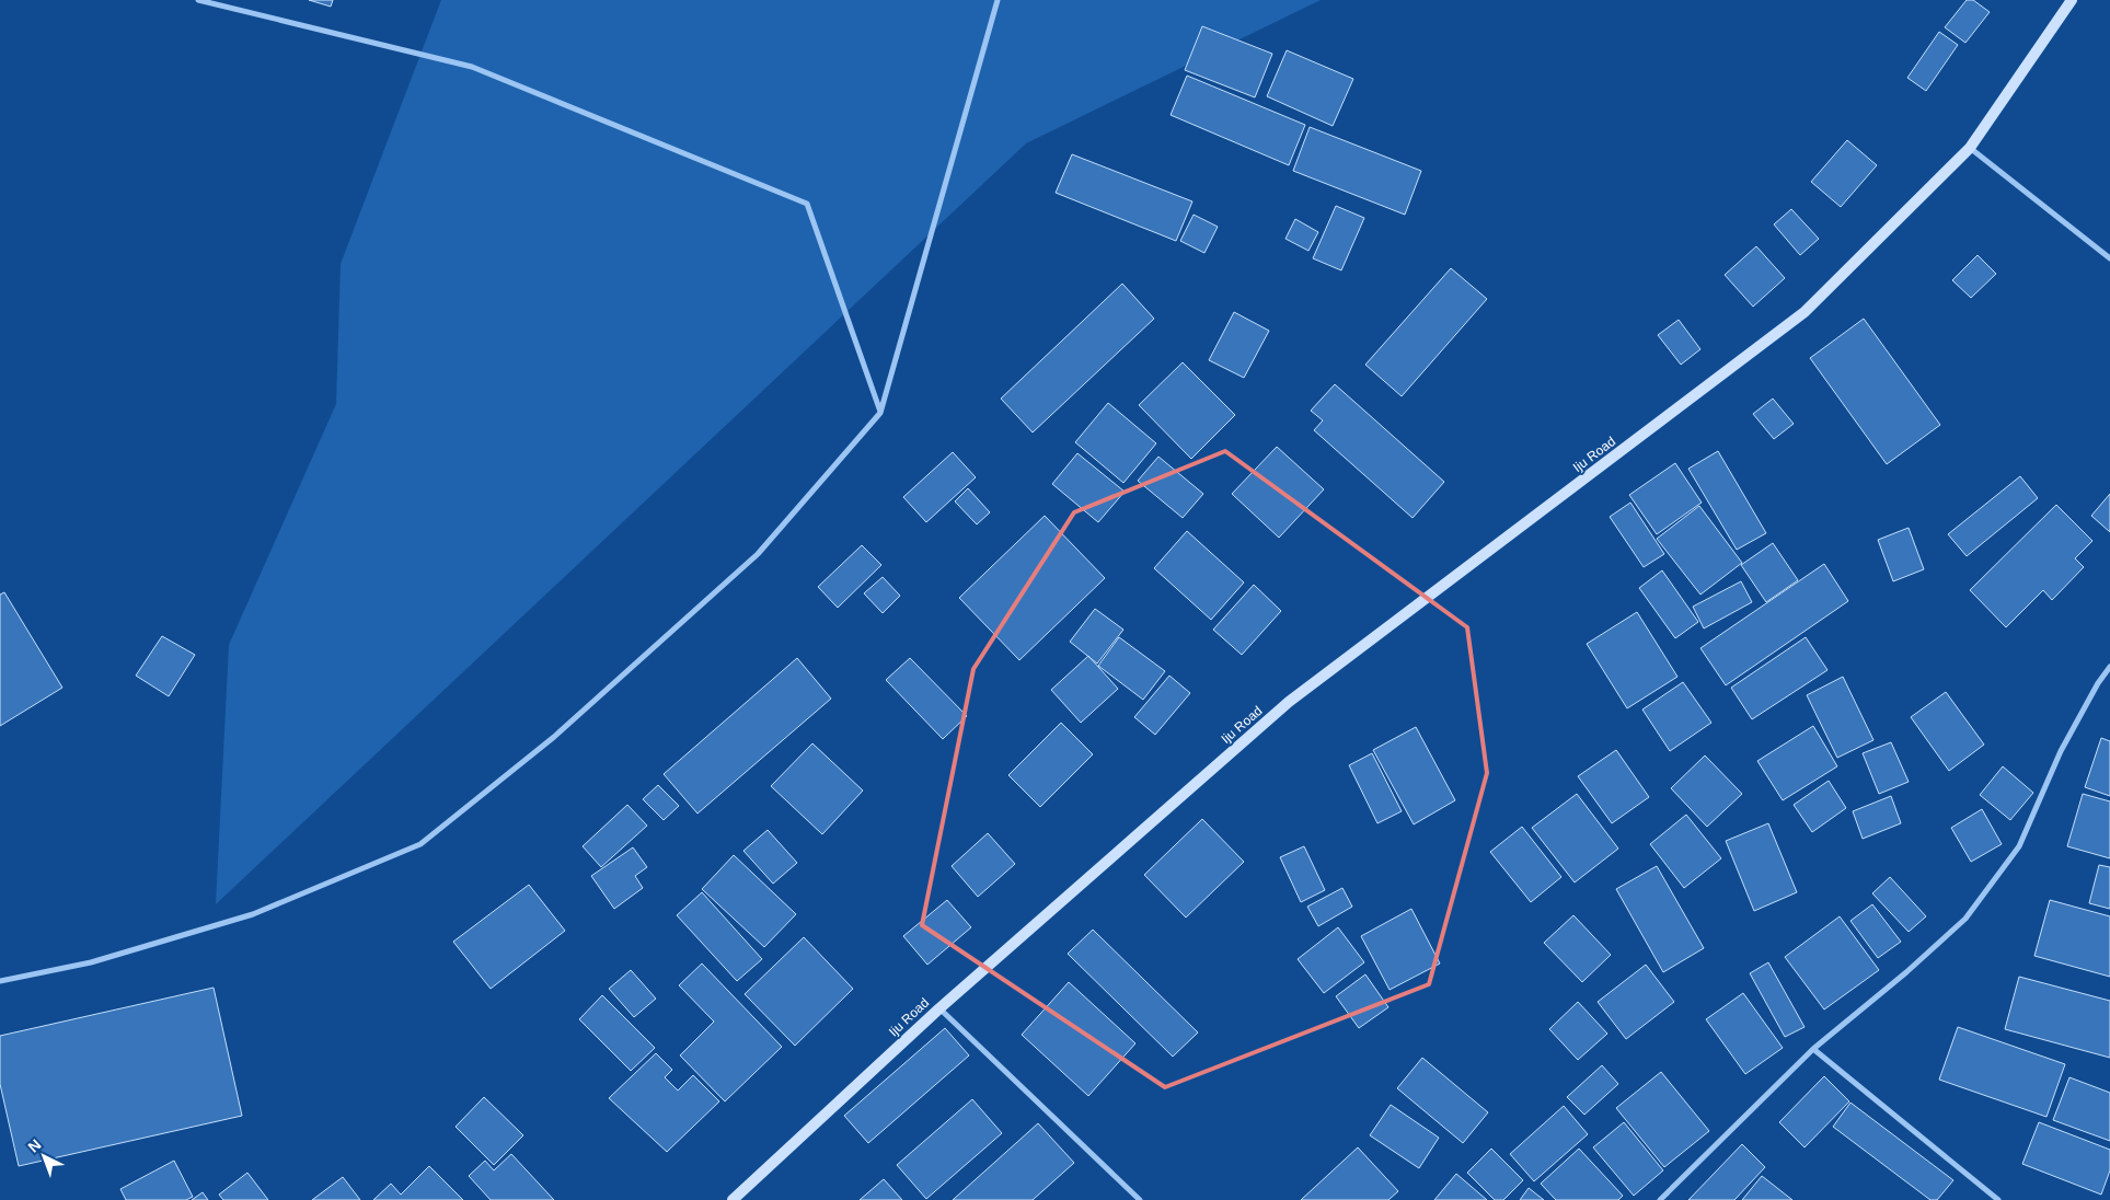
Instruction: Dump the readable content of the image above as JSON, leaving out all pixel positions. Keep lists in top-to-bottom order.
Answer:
{
  "streets": {
    "main road": ["Iju Road"]
  },
  "north": "top left"
}
